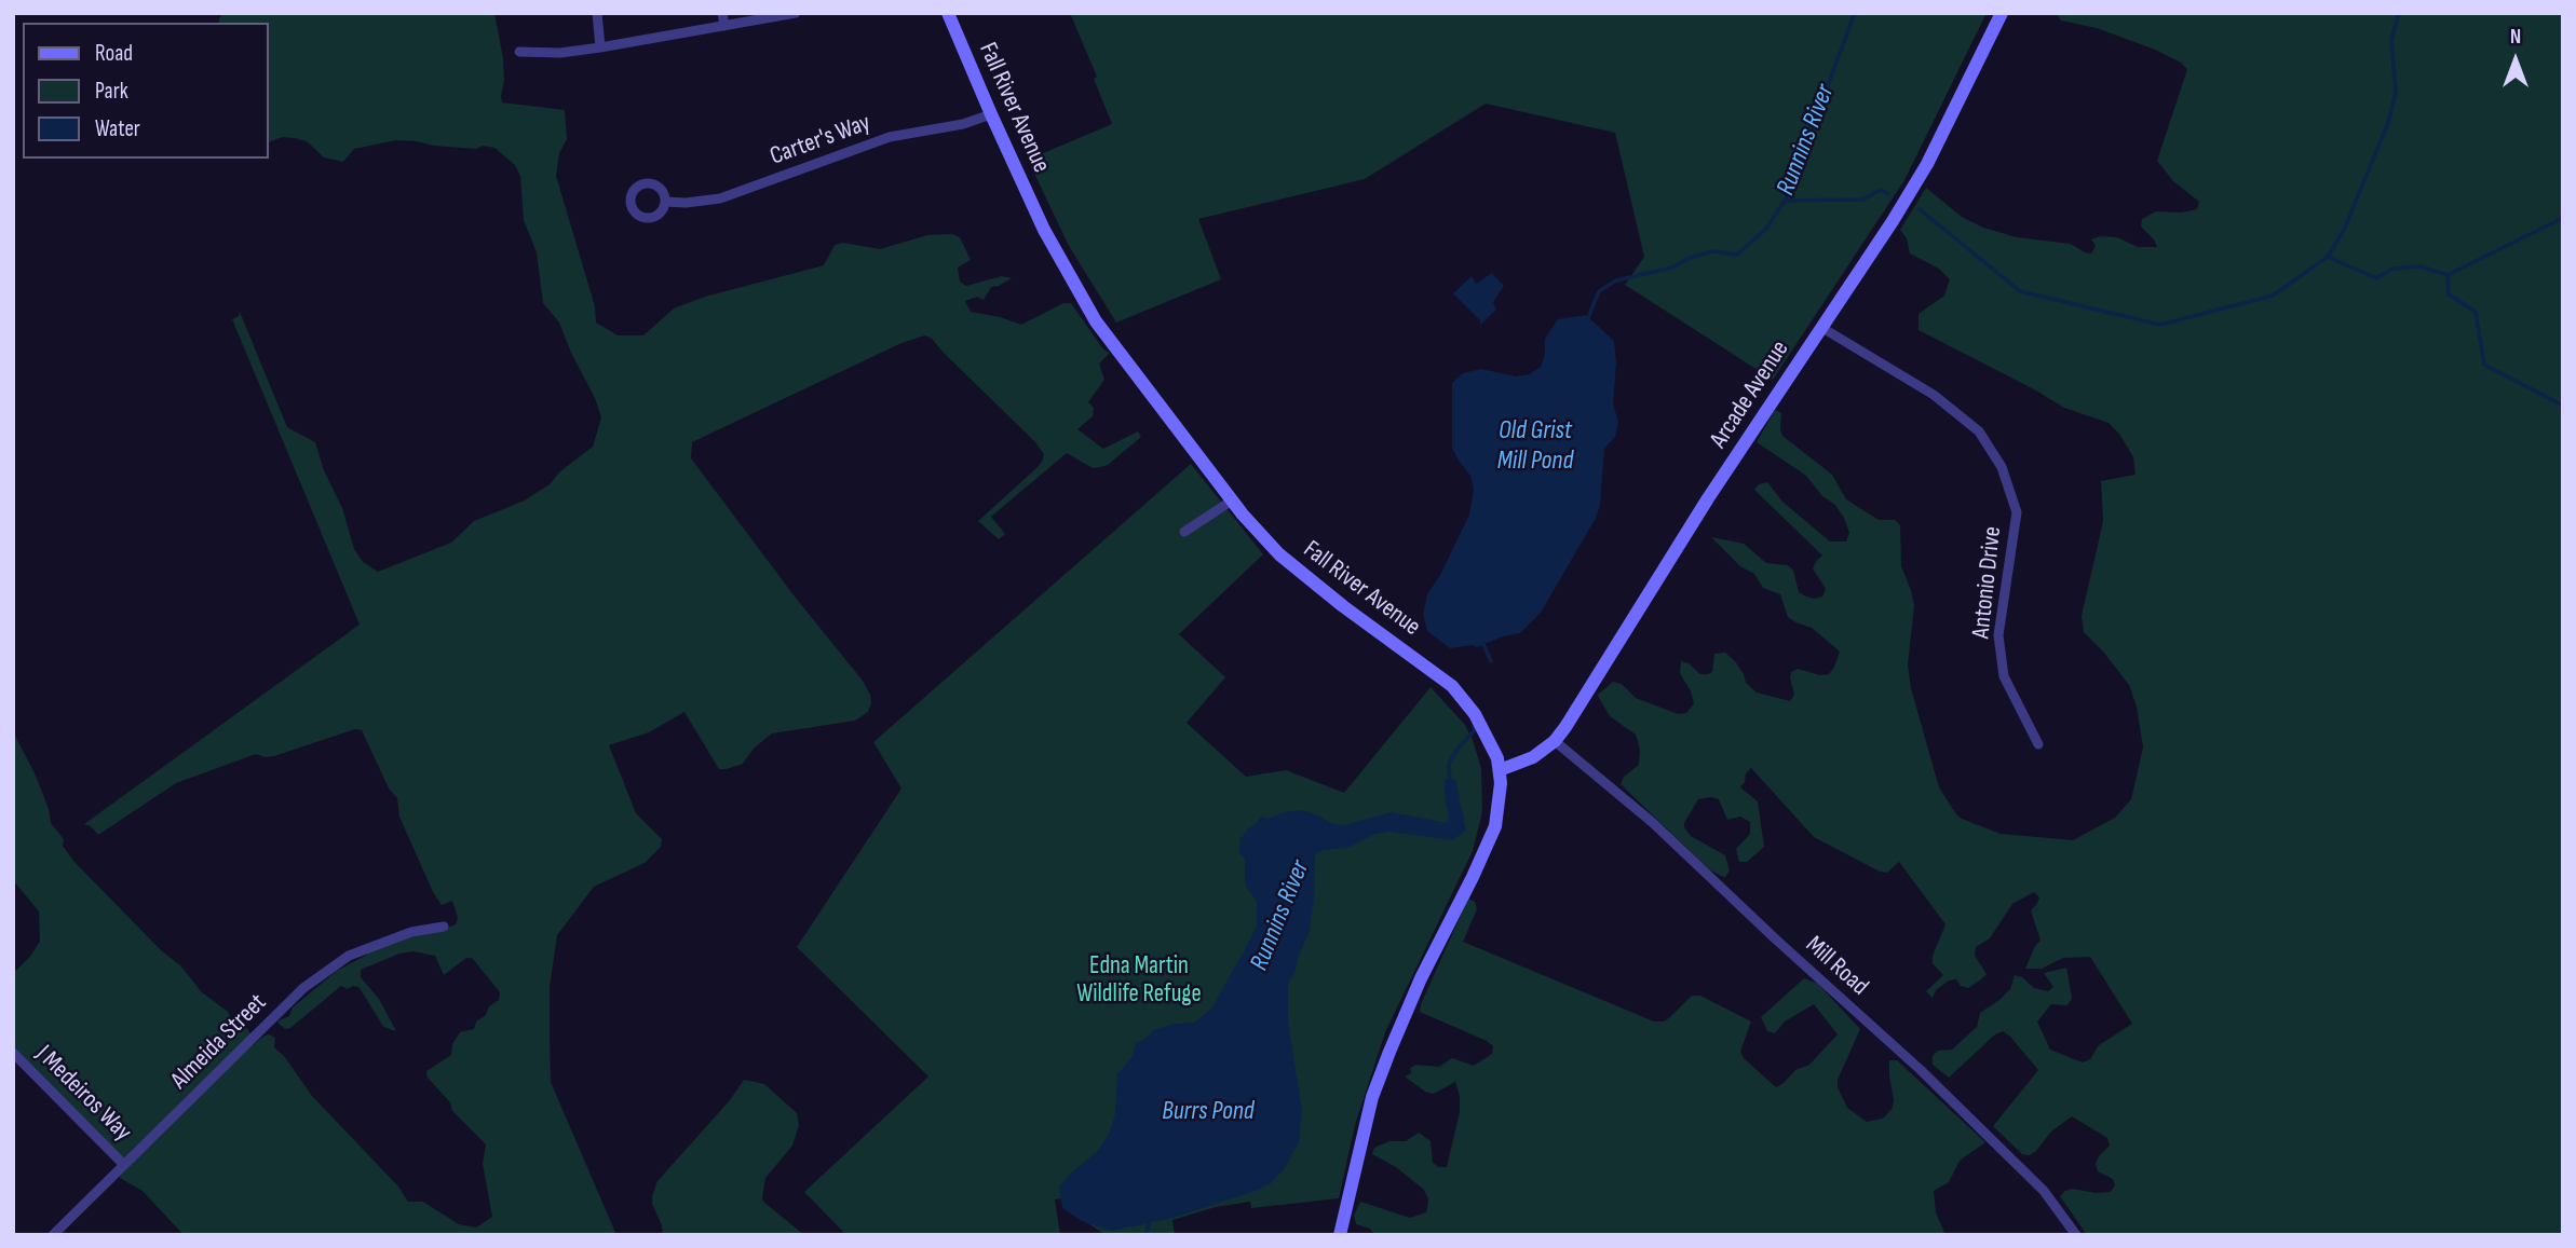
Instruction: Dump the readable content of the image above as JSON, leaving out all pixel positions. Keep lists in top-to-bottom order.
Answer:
{
  "streets": {
    "main road": ["Fall River Avenue", "Arcade Avenue"],
    "street": [
      "Carter's Way",
      "Antonio Drive",
      "Mill Road",
      "Almeida Street",
      "J Medeiros Way"
    ]
  },
  "crossings": [
    ["Fall River Avenue", "Carter's Way"],
    ["Fall River Avenue", "Arcade Avenue"],
    ["Arcade Avenue", "Antonio Drive"],
    ["Arcade Avenue", "Mill Road"],
    ["Almeida Street", "J Medeiros Way"]
  ],
  "water": ["Runnins River", "Old Grist Mill Pond", "Burrs Pond"],
  "parks": ["Edna Martin Wildlife Refuge"],
  "legend": ["Road", "Park", "Water"],
  "north": "top"
}
